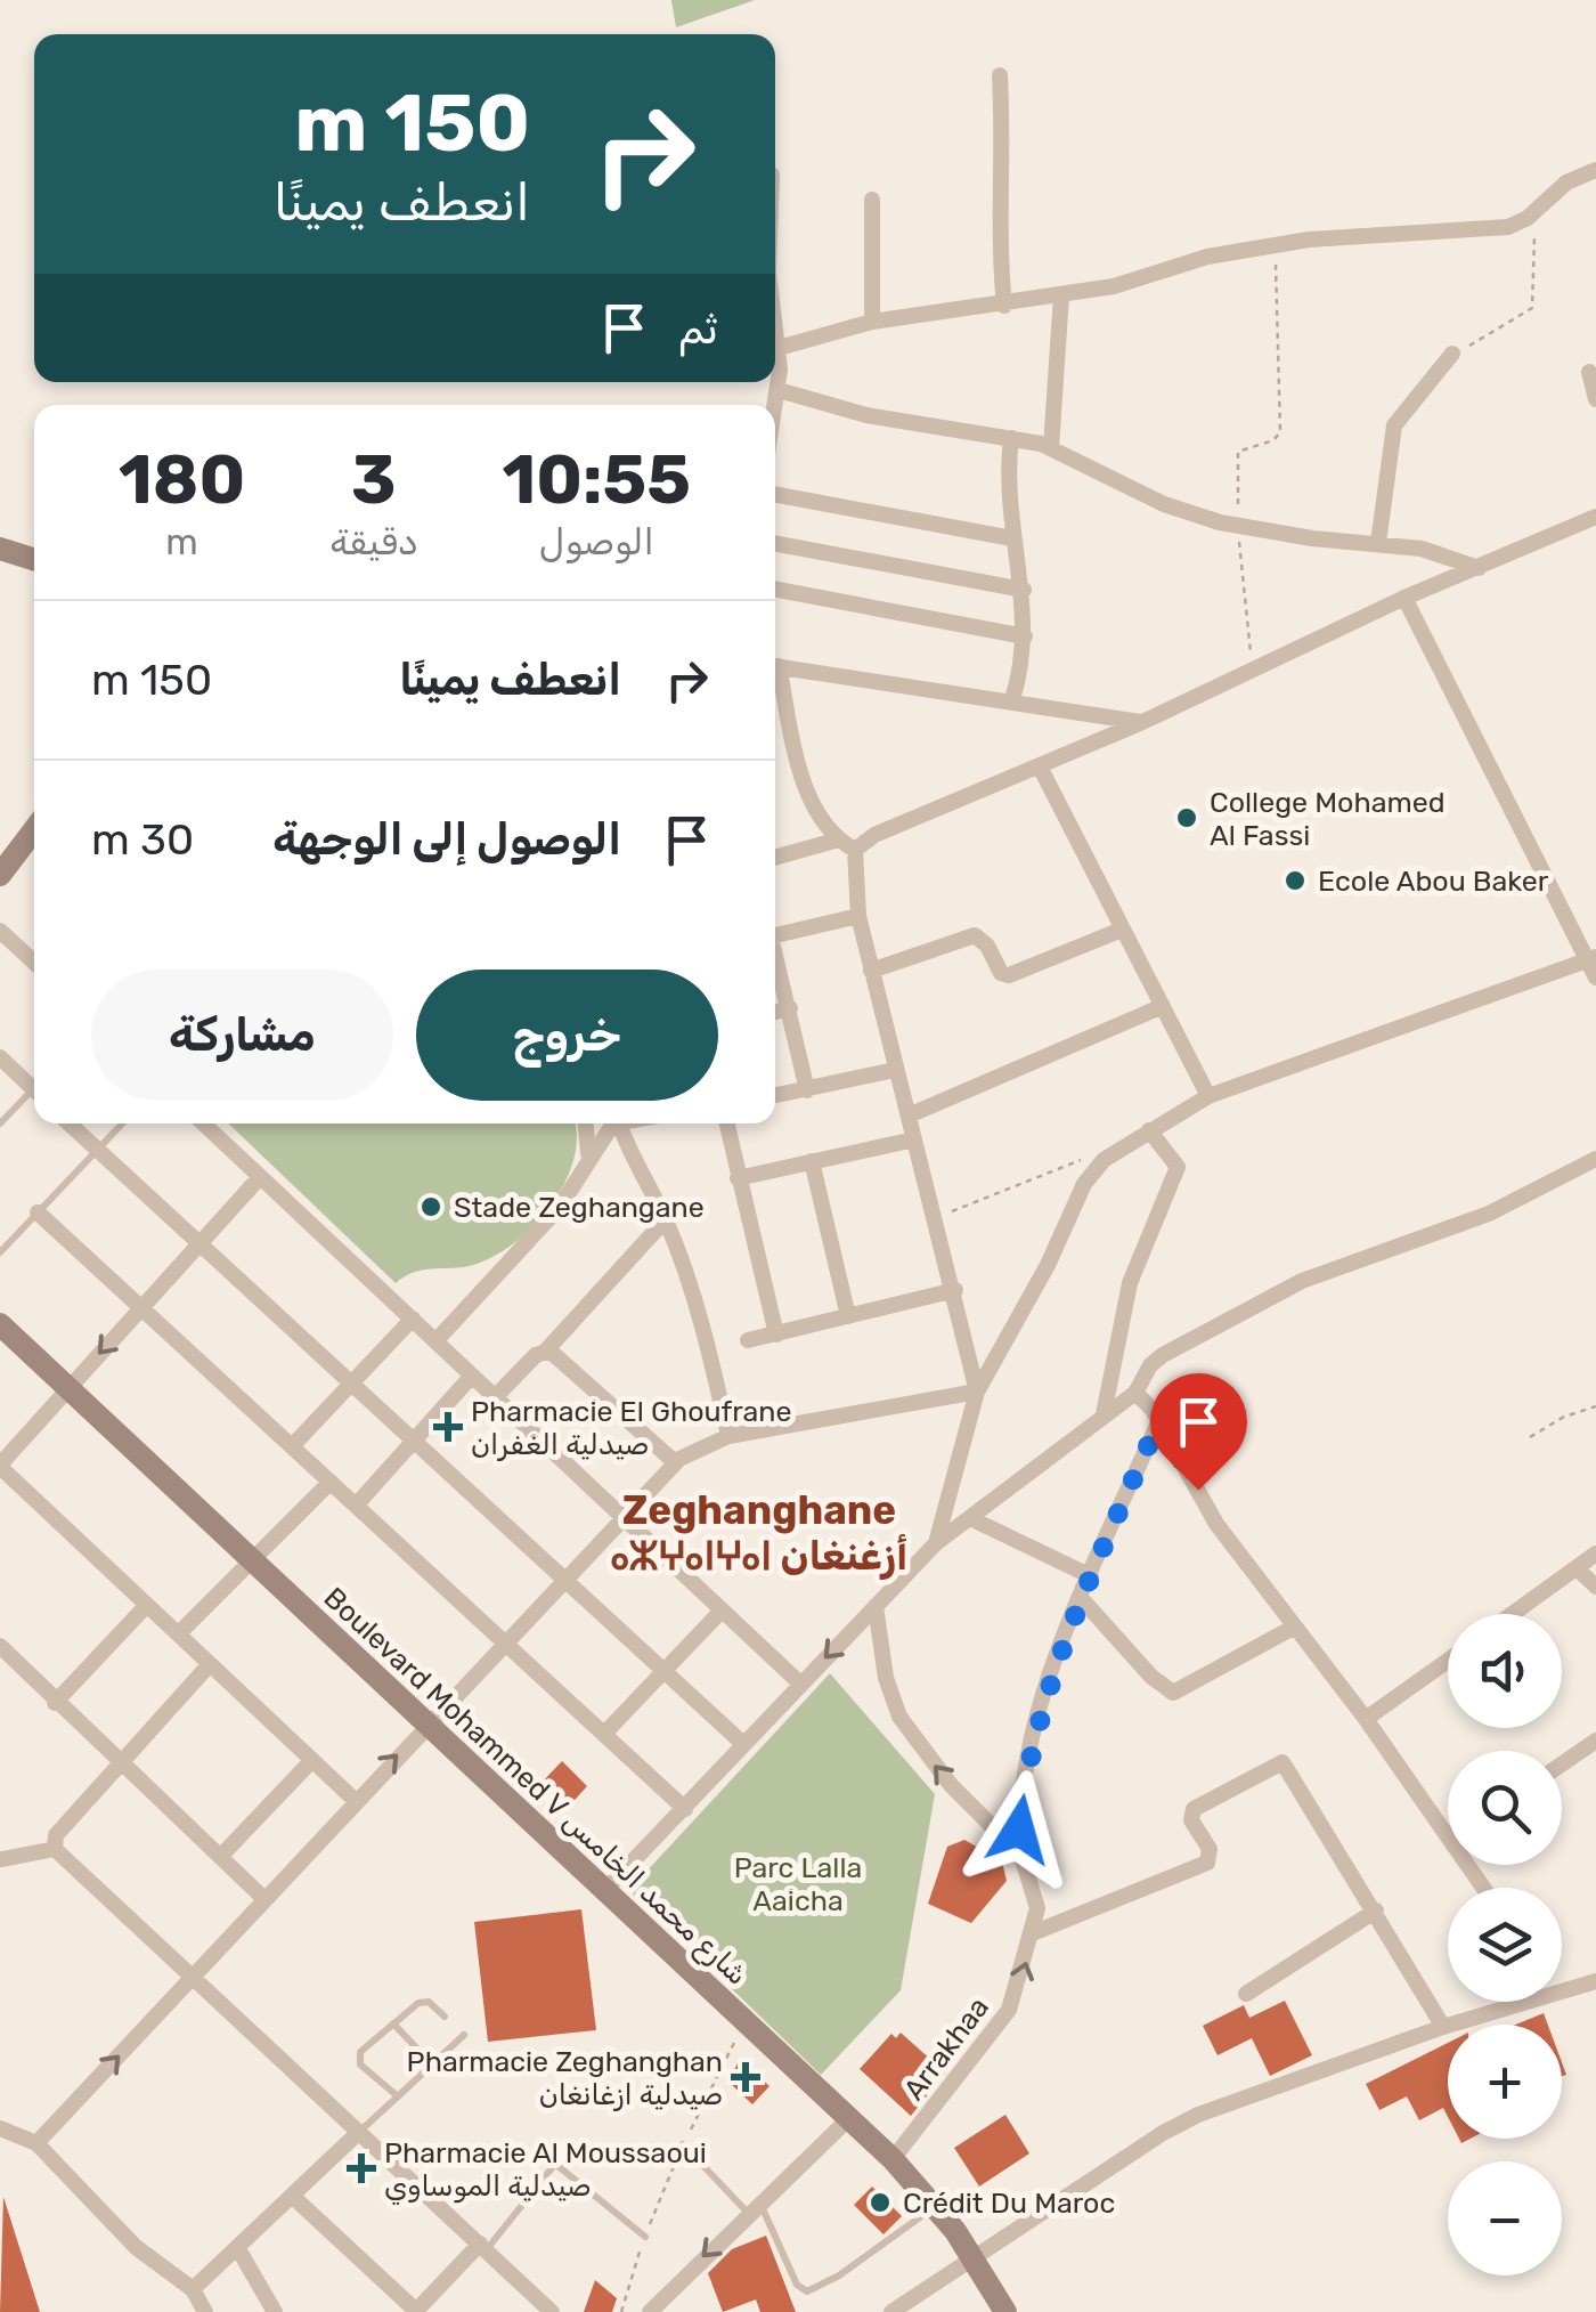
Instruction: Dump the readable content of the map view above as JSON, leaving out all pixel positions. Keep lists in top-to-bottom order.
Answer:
{
  "streets": {
    "main road": ["Boulevard Mohammed V شارع محمد الخامس"],
    "street": ["Arrakhaa"]
  },
  "crossings": [
    ["Boulevard Mohammed V شارع محمد الخامس", "Arrakhaa"]
  ],
  "districts": ["Zeghanghane ⴰⵣⵖⴰⵏⵖⴰⵏ أزغنغان"],
  "parks": ["Parc Lalla Aaicha"],
  "places": {
    "other": [
      "College Mohamed Al Fassi",
      "Ecole Abou Baker",
      "Stade Zeghangane",
      "Crédit Du Maroc"
    ],
    "health": ["Pharmacie El Ghoufrane صيدلية الغفران", "Pharmacie Zeghanghan صيدلية ازغانغان", "Pharmacie Al Moussaoui صيدلية الموساوي"]
  },
  "page": {
    "turn": ["150 m", "انعطف يمينًا"],
    "then": "ثم",
    "eta": [
      "10:55",
      "الوصول",
      "3",
      "دقيقة",
      "180",
      "m"
    ],
    "list": [
      {
        "name": "انعطف يمينًا",
        "value": "150 m"
      },
      {
        "name": "الوصول إلى الوجهة",
        "value": "30 m"
      }
    ],
    "buttons": ["خروج", "مشاركة"],
    "map_buttons": ["+", "−"]
  }
}
